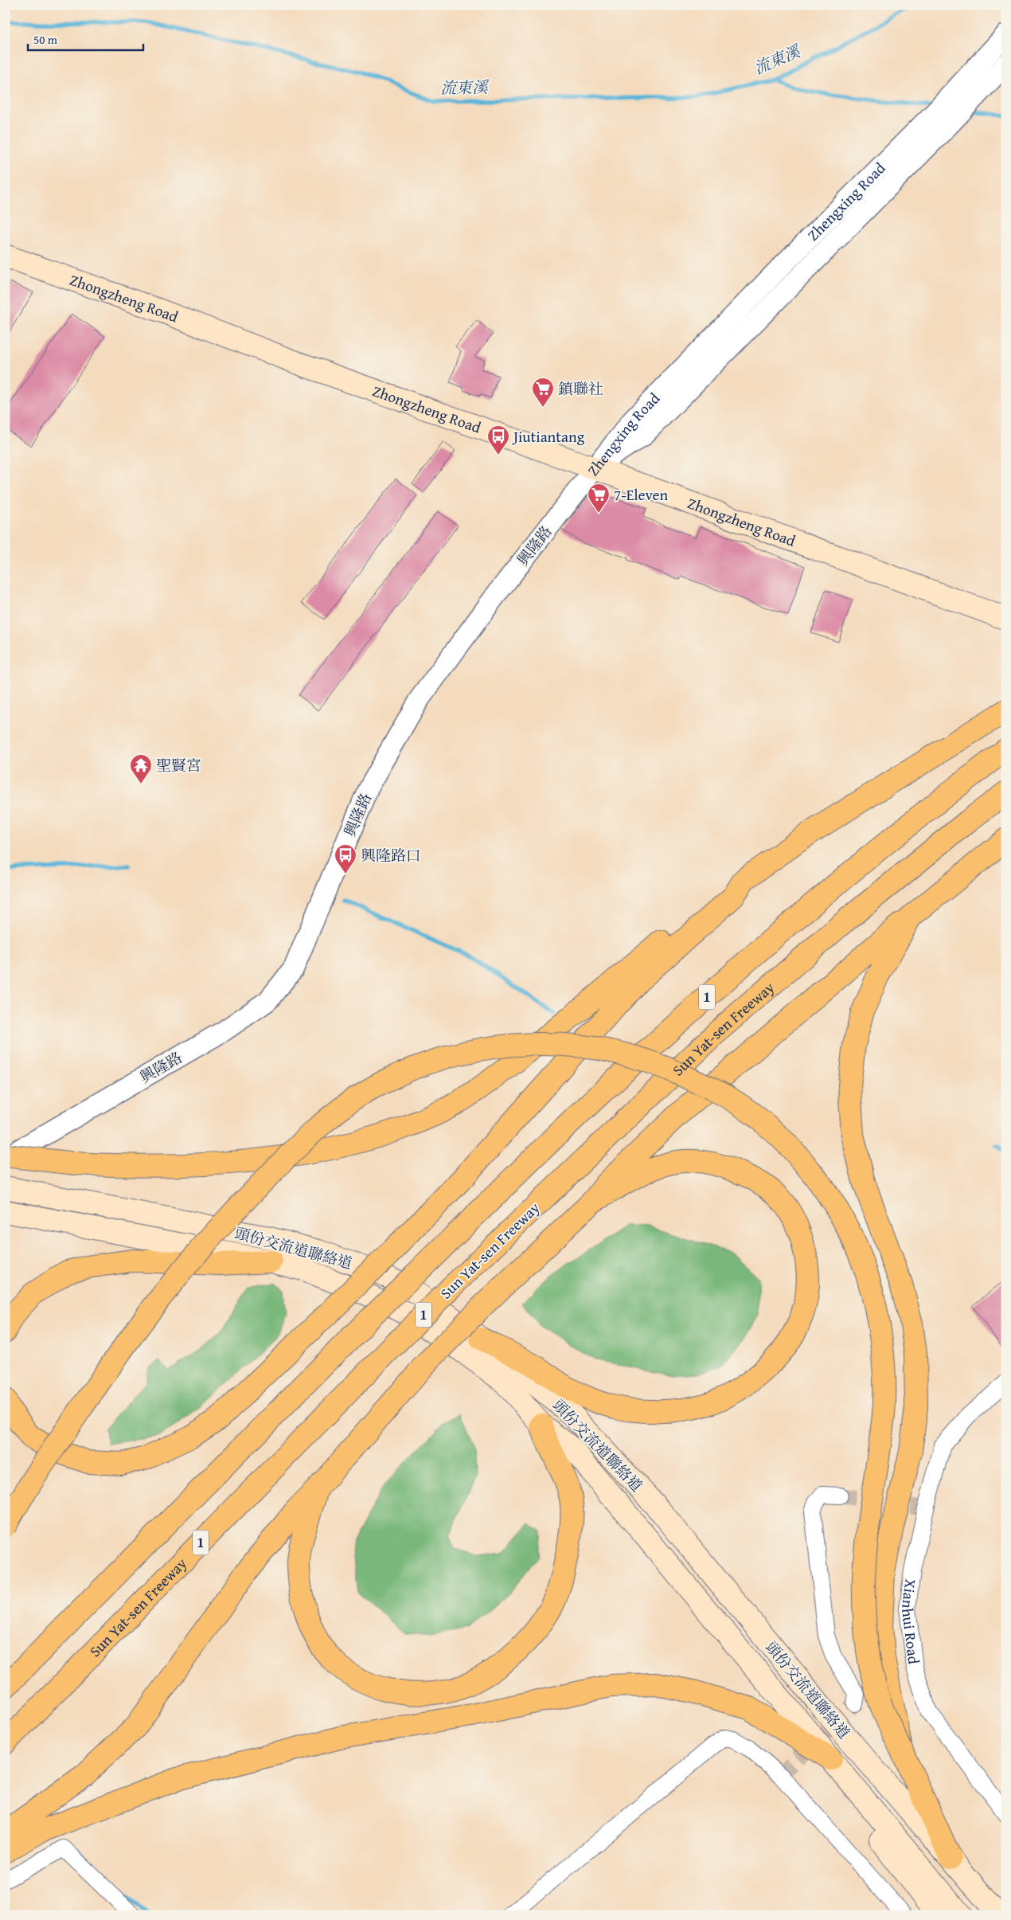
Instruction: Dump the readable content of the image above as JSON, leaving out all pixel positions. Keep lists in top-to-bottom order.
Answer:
{
  "streets": {
    "highway": ["1", "Sun Yat-sen Freeway"],
    "main road": ["Zhongzheng Road", "頭份交流道聯絡道"],
    "street": ["Zhengxing Road", "興隆路", "Xianhui Road"]
  },
  "crossings": [
    ["Zhengxing Road", "Zhongzheng Road"],
    ["Zhengxing Road", "興隆路"],
    ["Zhongzheng Road", "興隆路"]
  ],
  "water": ["流東溪"],
  "places": {
    "supermarket": ["鎮聯社", "7-Eleven"],
    "bus stop": ["Jiutiantang", "興隆路口"],
    "temple": ["聖賢宮"]
  },
  "scale_bar": "50 m"
}
